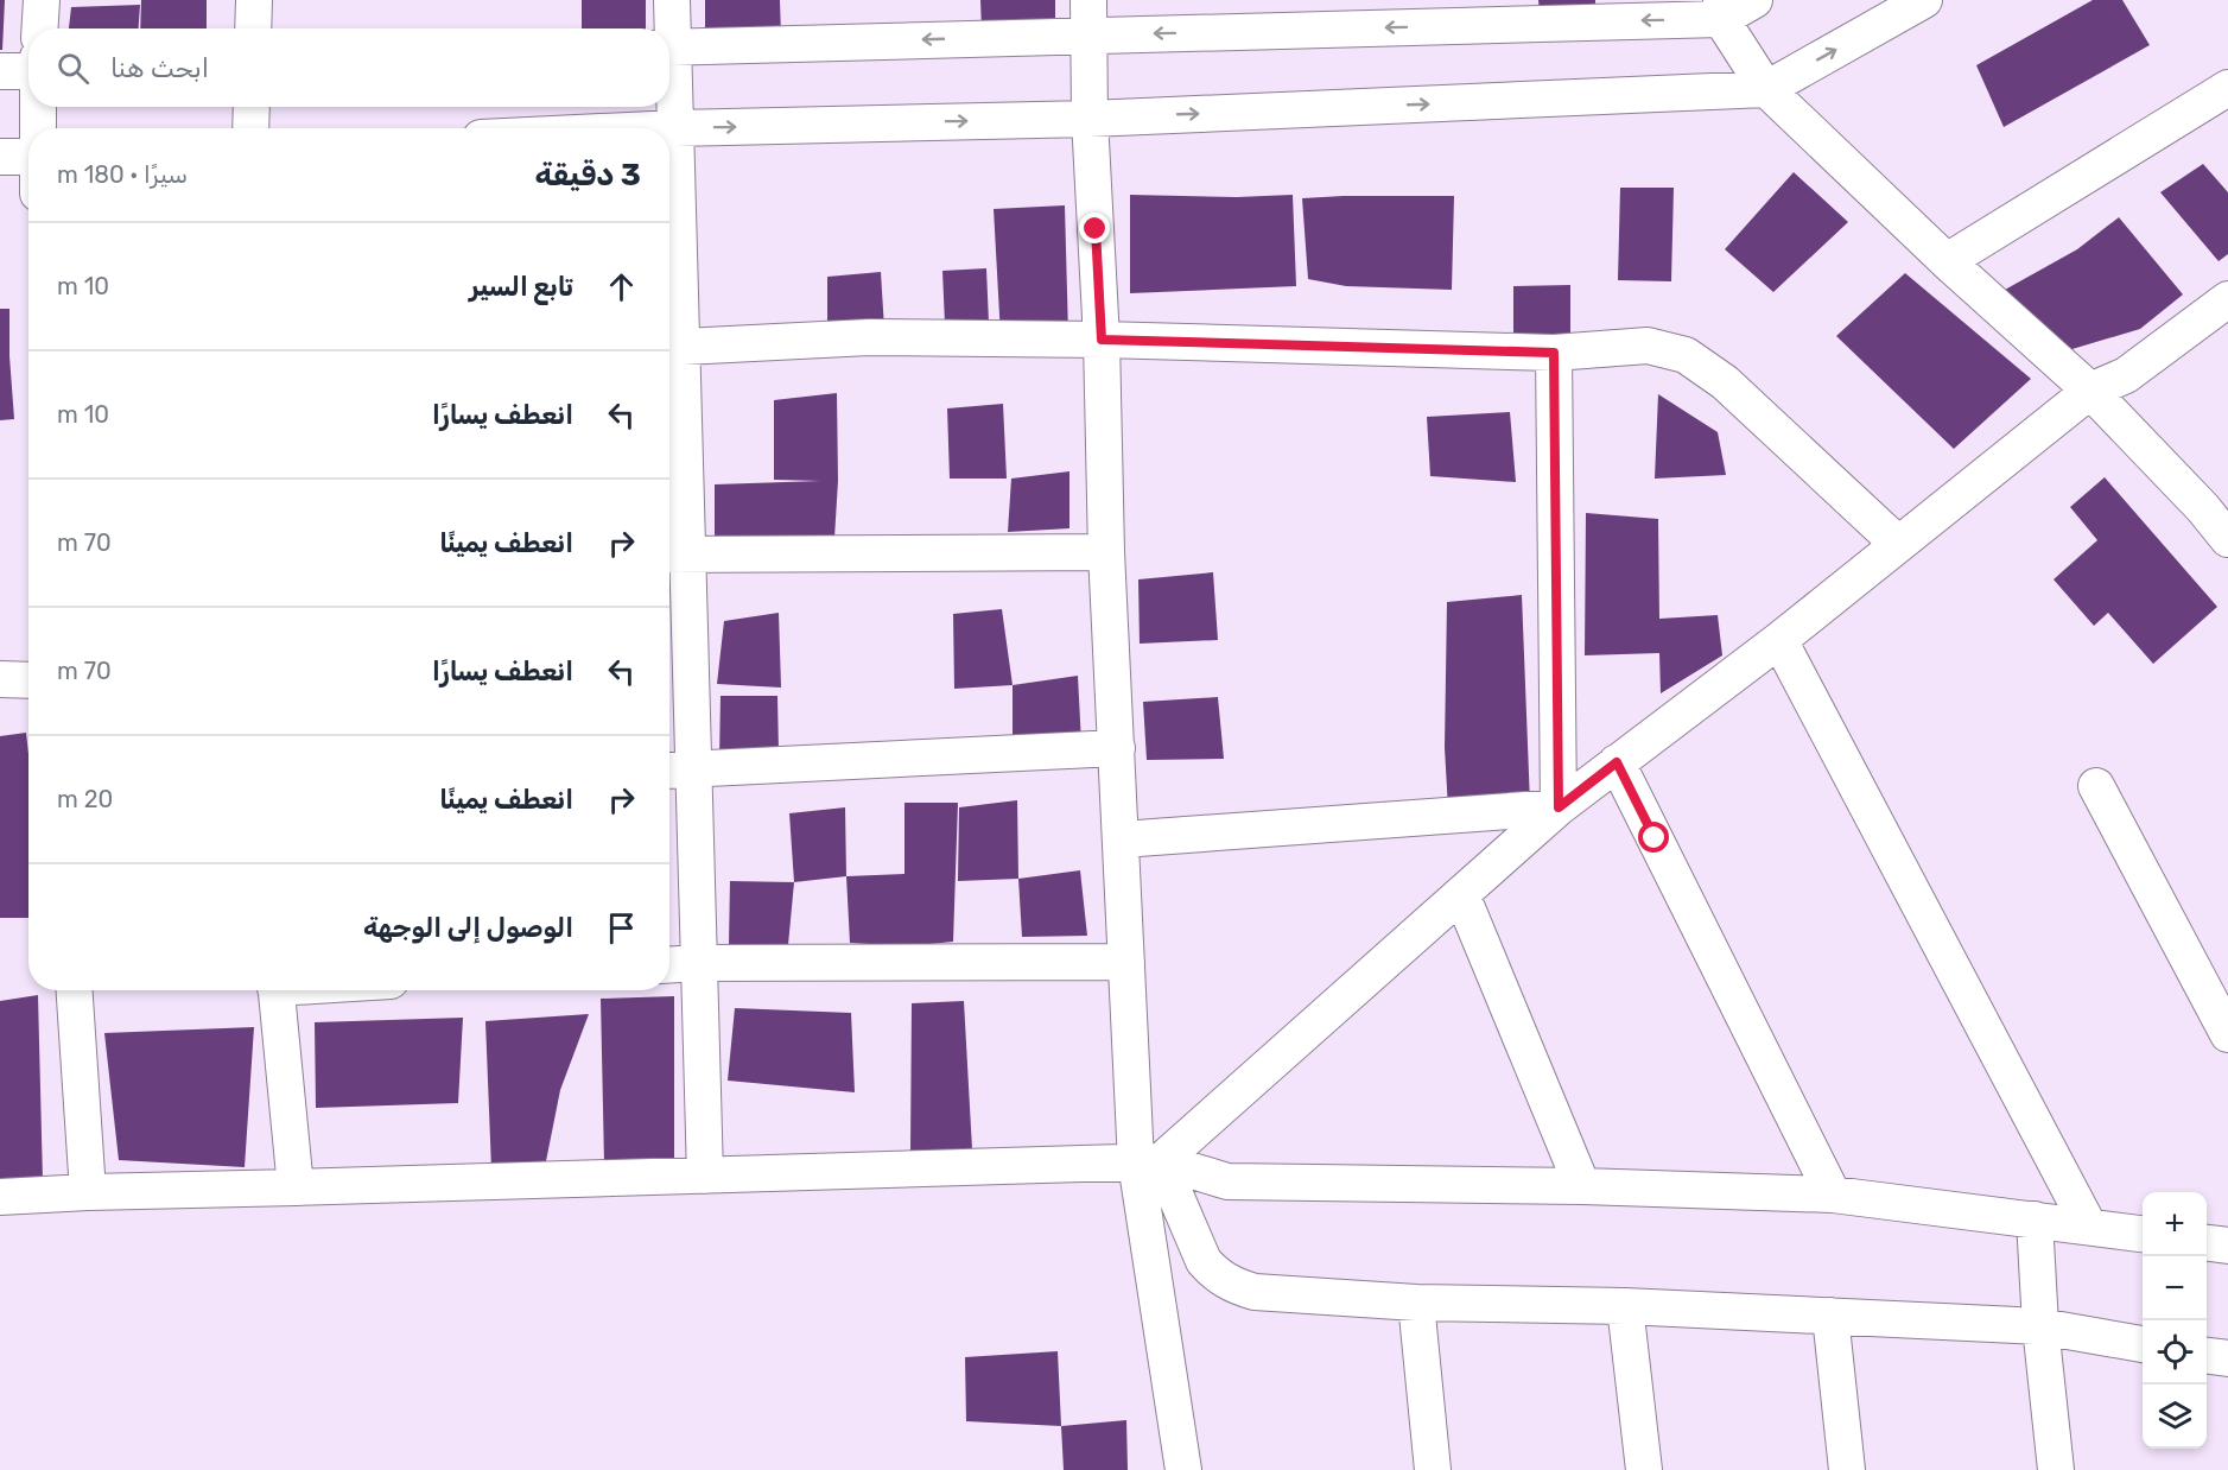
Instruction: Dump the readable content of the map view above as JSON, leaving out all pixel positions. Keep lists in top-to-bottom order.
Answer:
{
  "page": {
    "search": "ابحث هنا",
    "heading": ["3 دقيقة", "سيرًا · 180 m"],
    "list": [
      ["تابع السير", "10 m"],
      ["انعطف يسارًا", "10 m"],
      ["انعطف يمينًا", "70 m"],
      ["انعطف يسارًا", "70 m"],
      ["انعطف يمينًا", "20 m"],
      "الوصول إلى الوجهة"
    ],
    "map_buttons": ["+", "−"]
  }
}
